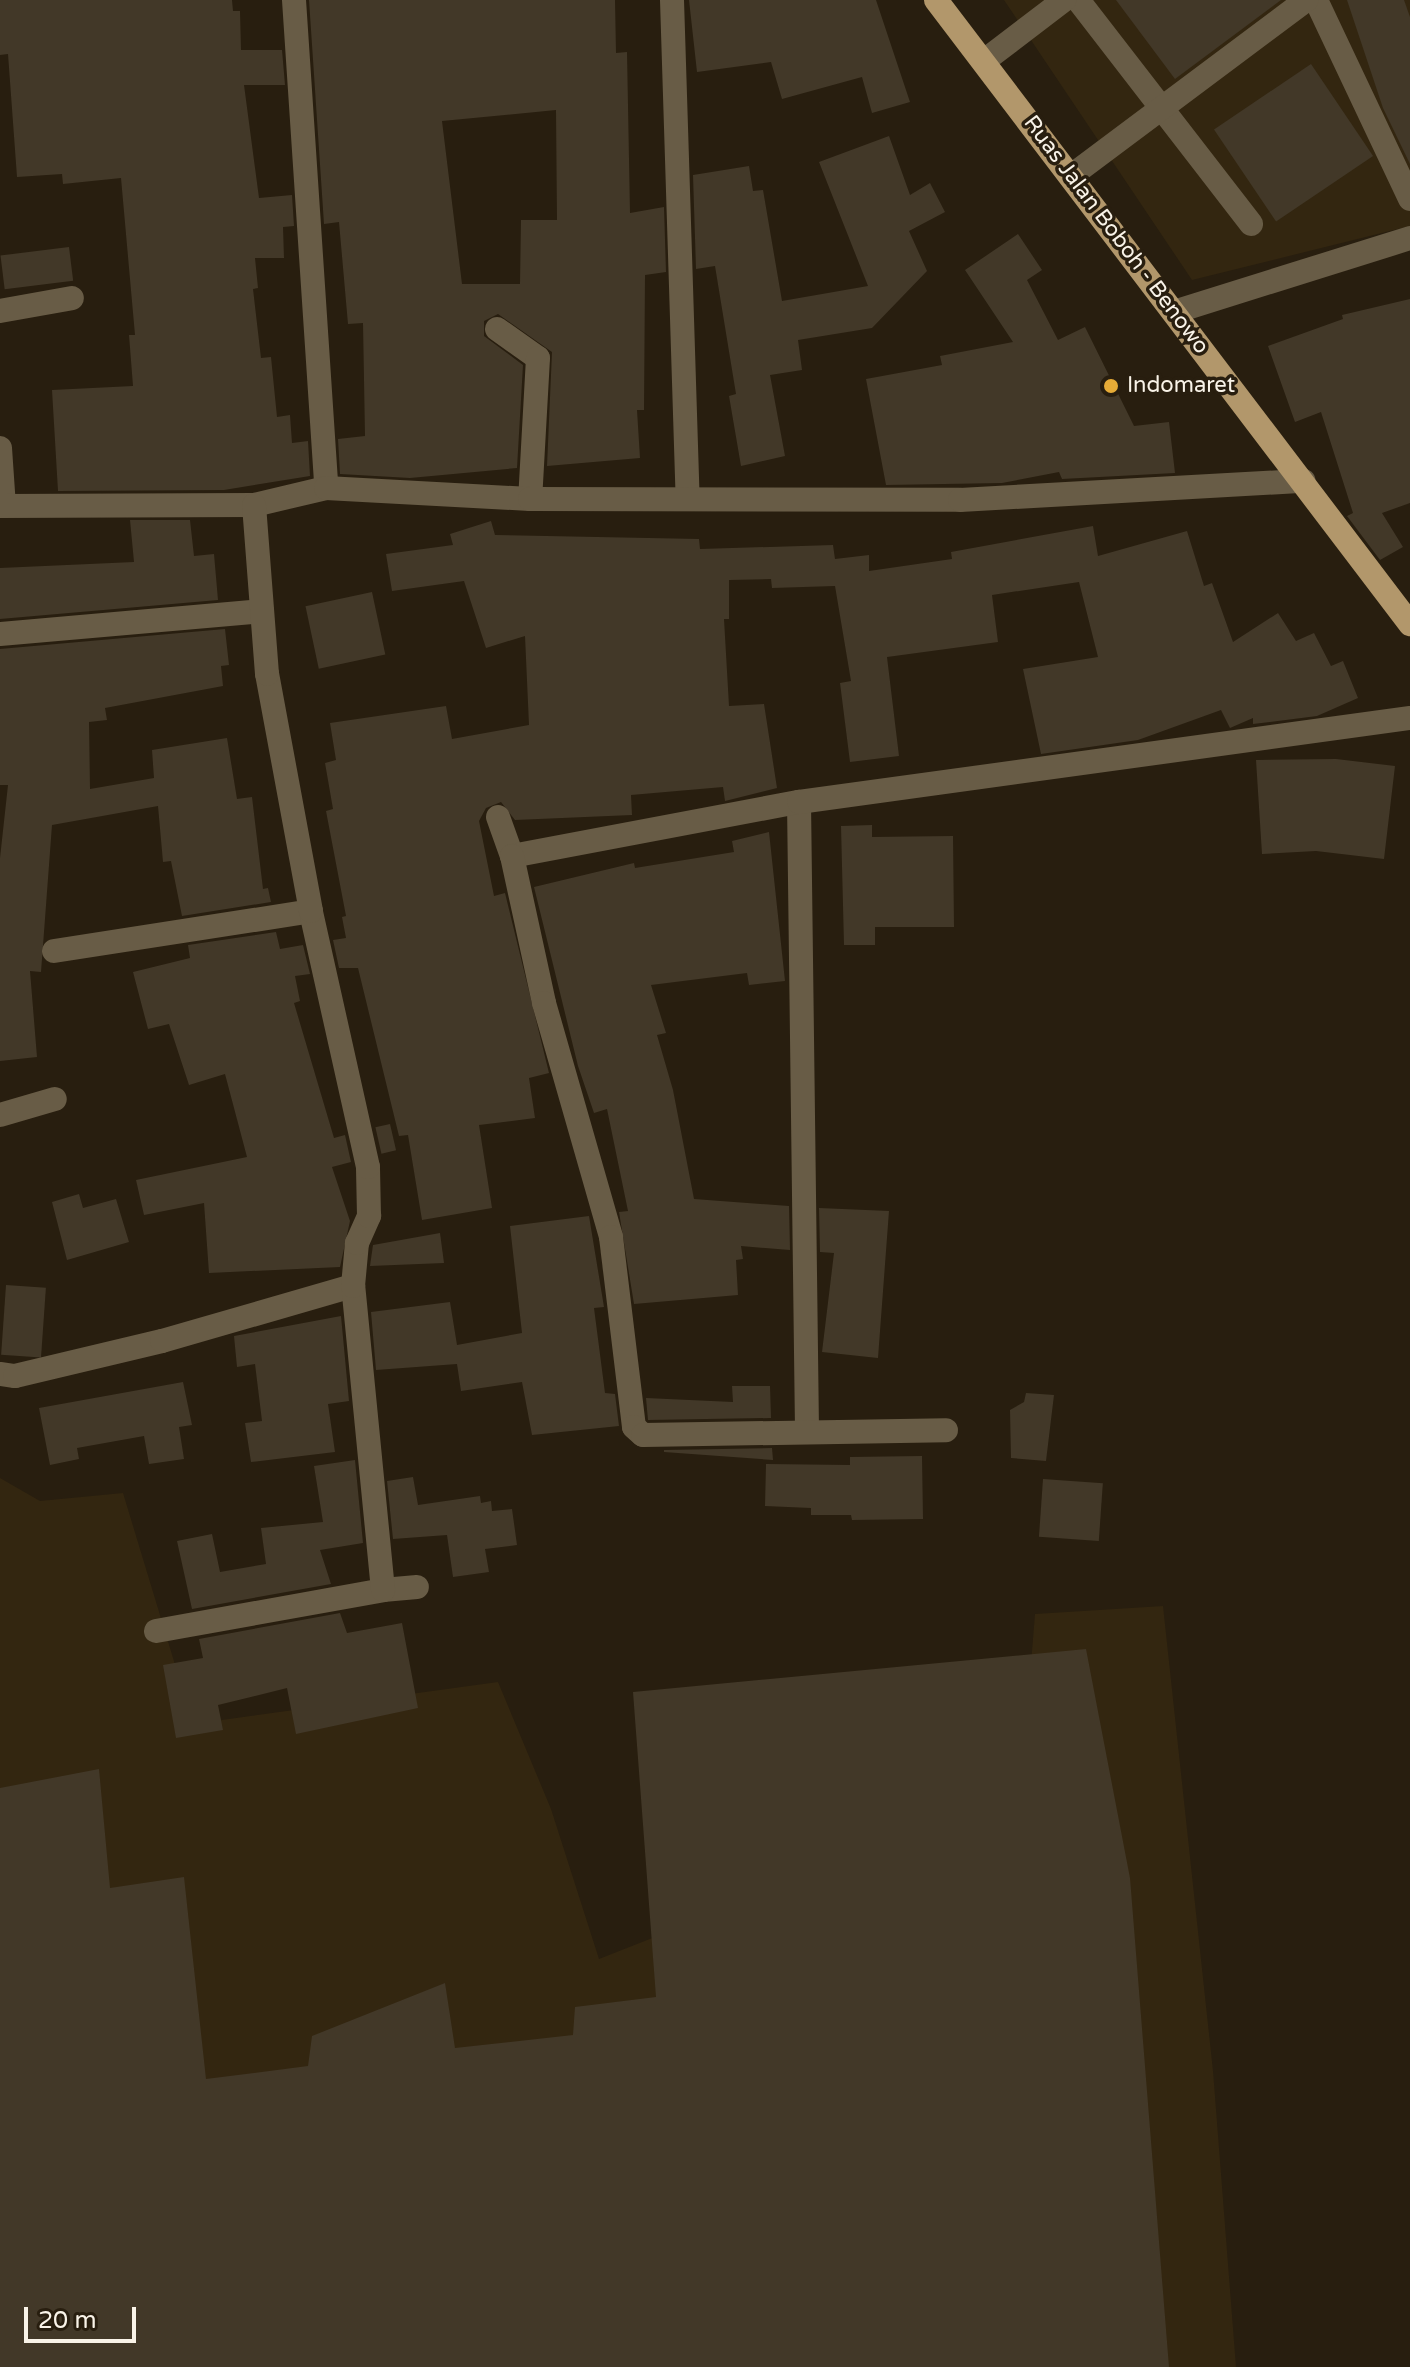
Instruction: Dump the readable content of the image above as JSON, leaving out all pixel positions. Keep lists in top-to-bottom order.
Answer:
{
  "streets": {
    "main road": ["Ruas Jalan Boboh - Benowo"]
  },
  "places": ["Indomaret"],
  "scale_bar": "20 m"
}
